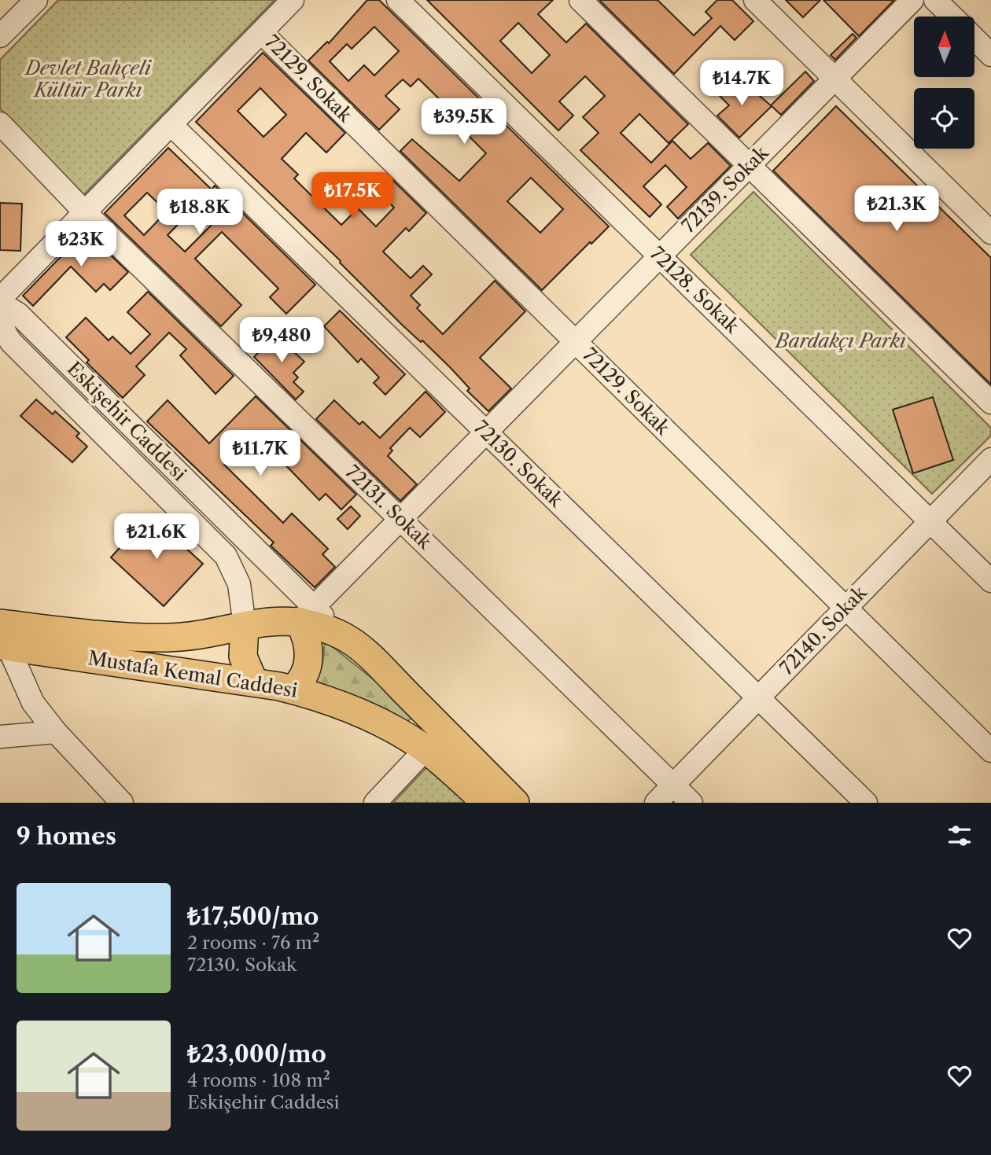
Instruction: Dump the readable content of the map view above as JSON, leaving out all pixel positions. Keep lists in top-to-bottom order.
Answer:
{
  "streets": {
    "main road": ["Mustafa Kemal Caddesi"],
    "street": [
      "72129. Sokak",
      "72139. Sokak",
      "72128. Sokak",
      "Eskişehir Caddesi",
      "72130. Sokak",
      "72131. Sokak",
      "72140. Sokak"
    ]
  },
  "crossings": [
    ["72129. Sokak", "72139. Sokak"],
    ["72129. Sokak", "Eskişehir Caddesi"],
    ["72129. Sokak", "72140. Sokak"],
    ["72139. Sokak", "72128. Sokak"],
    ["72139. Sokak", "Eskişehir Caddesi"],
    ["72139. Sokak", "72130. Sokak"],
    ["72139. Sokak", "72131. Sokak"],
    ["72139. Sokak", "Mustafa Kemal Caddesi"],
    ["72128. Sokak", "72140. Sokak"],
    ["Eskişehir Caddesi", "72130. Sokak"],
    ["Eskişehir Caddesi", "72131. Sokak"],
    ["Eskişehir Caddesi", "Mustafa Kemal Caddesi"],
    ["72130. Sokak", "72140. Sokak"],
    ["72131. Sokak", "72140. Sokak"]
  ],
  "parks": ["Devlet Bahçeli Kültür Parkı", "Bardakçı Parkı"],
  "north": "top",
  "page": {
    "price": [
      "₺14.7K",
      "₺39.5K",
      "₺17.5K",
      "₺21.3K",
      "₺18.8K",
      "₺23K",
      "₺9,480",
      "₺11.7K",
      "₺21.6K"
    ],
    "heading": "9 homes",
    "list": [
      {
        "name": "₺17,500/mo",
        "note": "2 rooms · 76 m² · 72130. Sokak"
      },
      {
        "name": "₺23,000/mo",
        "note": "4 rooms · 108 m² · Eskişehir Caddesi"
      }
    ]
  }
}
